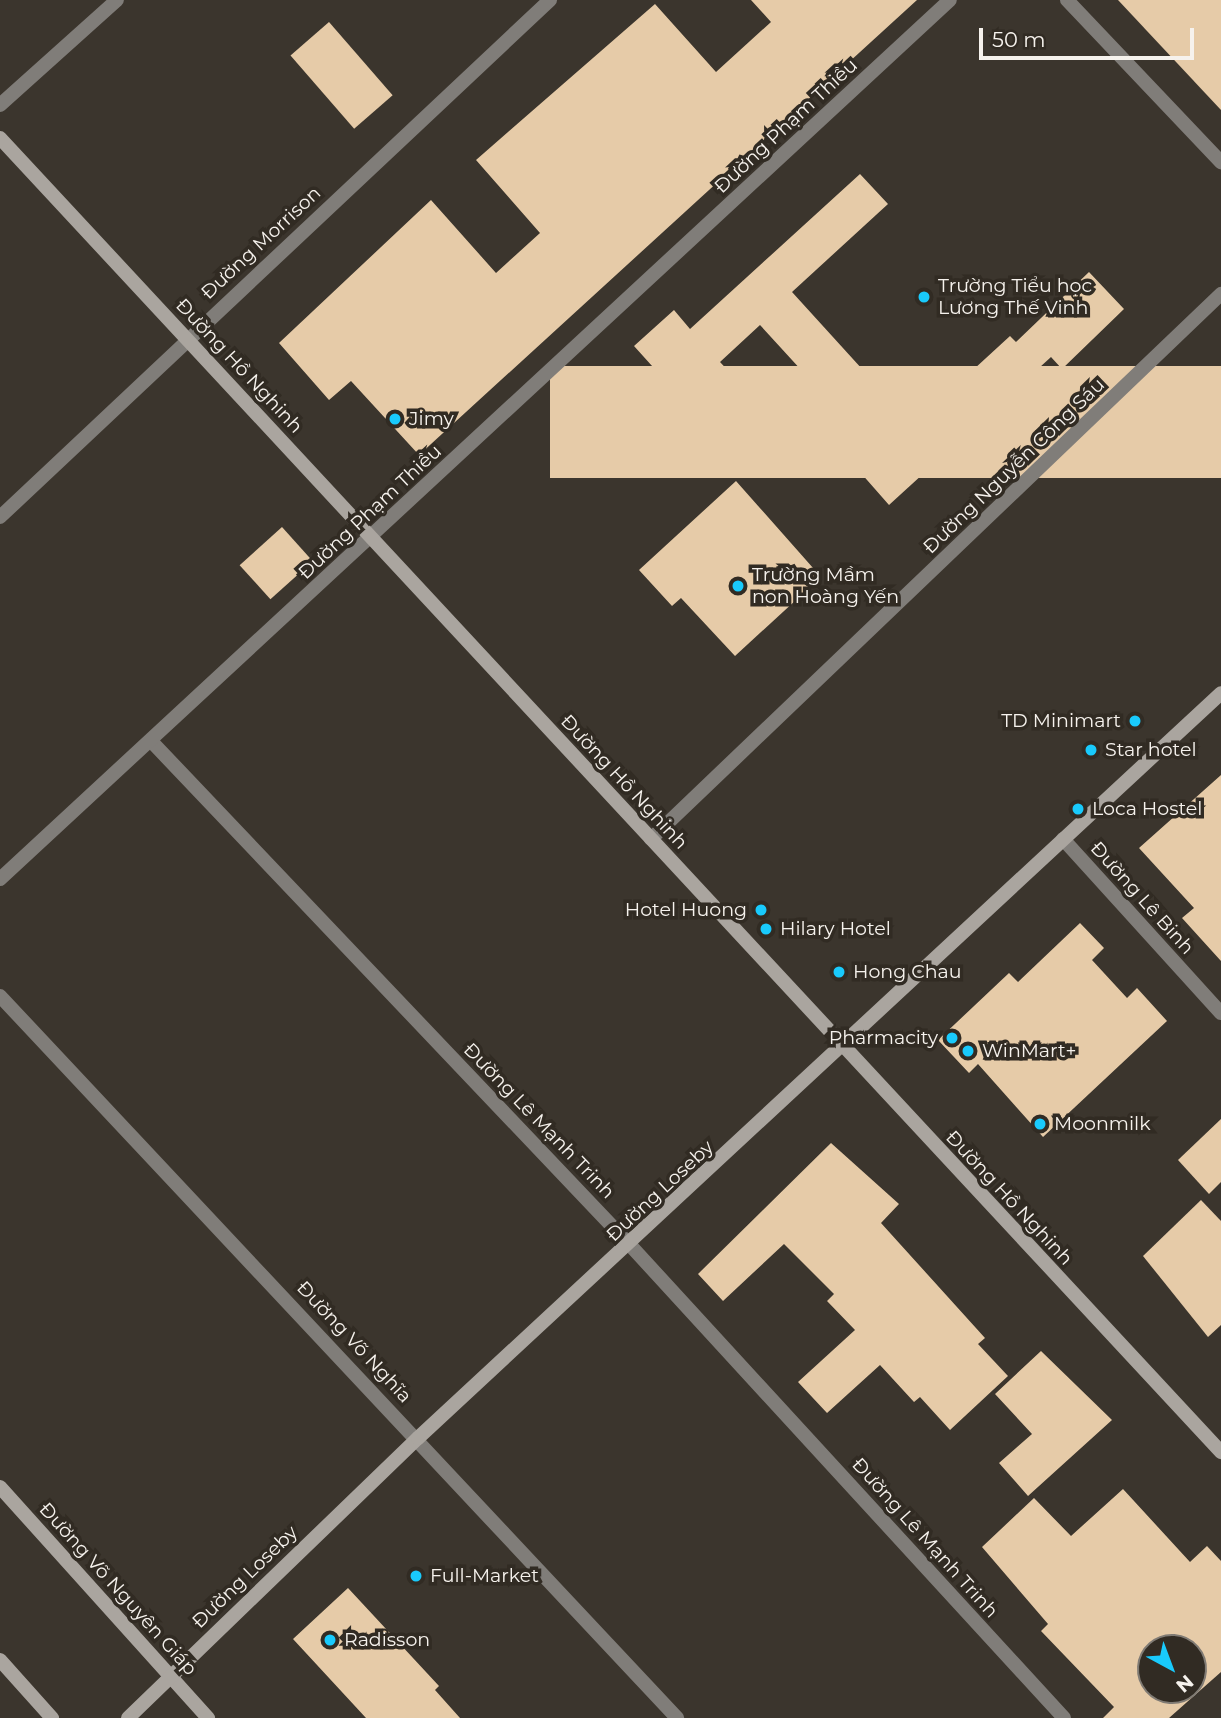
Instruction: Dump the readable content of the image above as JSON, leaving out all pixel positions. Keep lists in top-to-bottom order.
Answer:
{
  "streets": {
    "street": [
      "Đường Phạm Thiều",
      "Đường Morrison",
      "Đường Hồ Nghinh",
      "Đường Nguyễn Công Sáu",
      "Đường Lê Binh",
      "Đường Lê Mạnh Trinh",
      "Đường Loseby",
      "Đường Võ Nghĩa",
      "Đường Võ Nguyên Giáp"
    ]
  },
  "crossings": [
    ["Đường Phạm Thiều", "Đường Hồ Nghinh"],
    ["Đường Phạm Thiều", "Đường Lê Mạnh Trinh"],
    ["Đường Morrison", "Đường Hồ Nghinh"],
    ["Đường Hồ Nghinh", "Đường Nguyễn Công Sáu"],
    ["Đường Hồ Nghinh", "Đường Loseby"],
    ["Đường Lê Binh", "Đường Loseby"],
    ["Đường Lê Mạnh Trinh", "Đường Loseby"],
    ["Đường Loseby", "Đường Võ Nghĩa"],
    ["Đường Loseby", "Đường Võ Nguyên Giáp"]
  ],
  "places": [
    "Trường Tiểu học Lương Thế Vinh",
    "Jimy",
    "Trường Mầm non Hoàng Yến",
    "TD Minimart",
    "Star hotel",
    "Loca Hostel",
    "Hotel Huong",
    "Hilary Hotel",
    "Hong Chau",
    "Pharmacity",
    "WinMart+",
    "Moonmilk",
    "Full-Market",
    "Radisson"
  ],
  "scale_bar": "50 m",
  "north": "bottom right"
}
